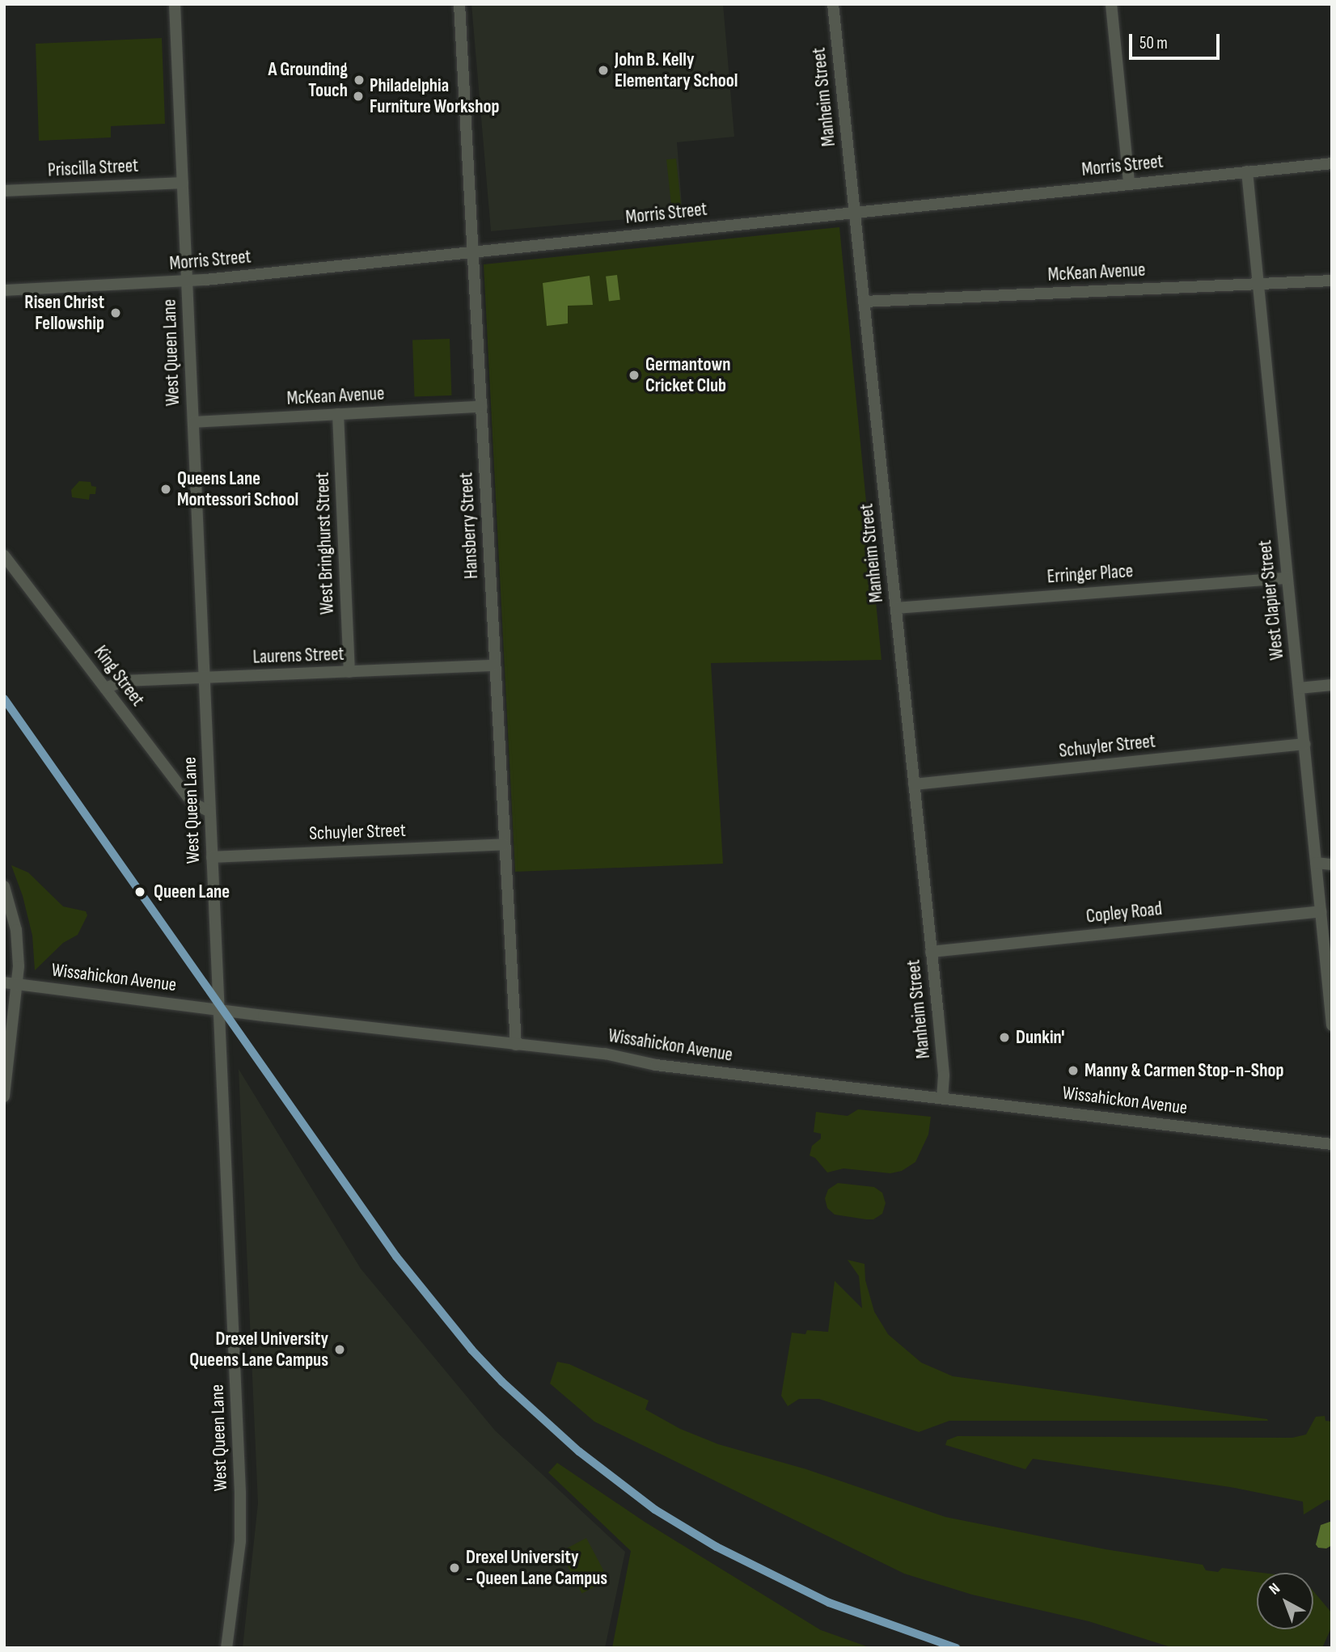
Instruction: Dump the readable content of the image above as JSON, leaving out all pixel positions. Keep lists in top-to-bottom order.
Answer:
{
  "streets": {
    "street": [
      "Manheim Street",
      "Morris Street",
      "Priscilla Street",
      "McKean Avenue",
      "West Queen Lane",
      "Hansberry Street",
      "West Bringhurst Street",
      "Erringer Place",
      "West Clapier Street",
      "Laurens Street",
      "King Street",
      "Schuyler Street",
      "Copley Road",
      "Wissahickon Avenue"
    ]
  },
  "crossings": [
    ["Manheim Street", "Morris Street"],
    ["Manheim Street", "McKean Avenue"],
    ["Manheim Street", "Erringer Place"],
    ["Manheim Street", "Schuyler Street"],
    ["Manheim Street", "Copley Road"],
    ["Manheim Street", "Wissahickon Avenue"],
    ["Morris Street", "West Queen Lane"],
    ["Morris Street", "Hansberry Street"],
    ["Morris Street", "West Clapier Street"],
    ["Priscilla Street", "West Queen Lane"],
    ["McKean Avenue", "West Queen Lane"],
    ["McKean Avenue", "Hansberry Street"],
    ["McKean Avenue", "West Bringhurst Street"],
    ["McKean Avenue", "West Clapier Street"],
    ["West Queen Lane", "Laurens Street"],
    ["West Queen Lane", "King Street"],
    ["West Queen Lane", "Schuyler Street"],
    ["West Queen Lane", "Wissahickon Avenue"],
    ["Hansberry Street", "Laurens Street"],
    ["Hansberry Street", "Schuyler Street"],
    ["Hansberry Street", "Wissahickon Avenue"],
    ["West Bringhurst Street", "Laurens Street"],
    ["Erringer Place", "West Clapier Street"],
    ["West Clapier Street", "Schuyler Street"],
    ["West Clapier Street", "Copley Road"],
    ["Laurens Street", "King Street"]
  ],
  "places": [
    "John B. Kelly Elementary School",
    "A Grounding Touch",
    "Philadelphia Furniture Workshop",
    "Risen Christ Fellowship",
    "Germantown Cricket Club",
    "Queens Lane Montessori School",
    "Queen Lane",
    "Dunkin'",
    "Manny & Carmen Stop-n-Shop",
    "Drexel University Queens Lane Campus",
    "Drexel University - Queen Lane Campus"
  ],
  "scale_bar": "50 m",
  "north": "top left"
}
